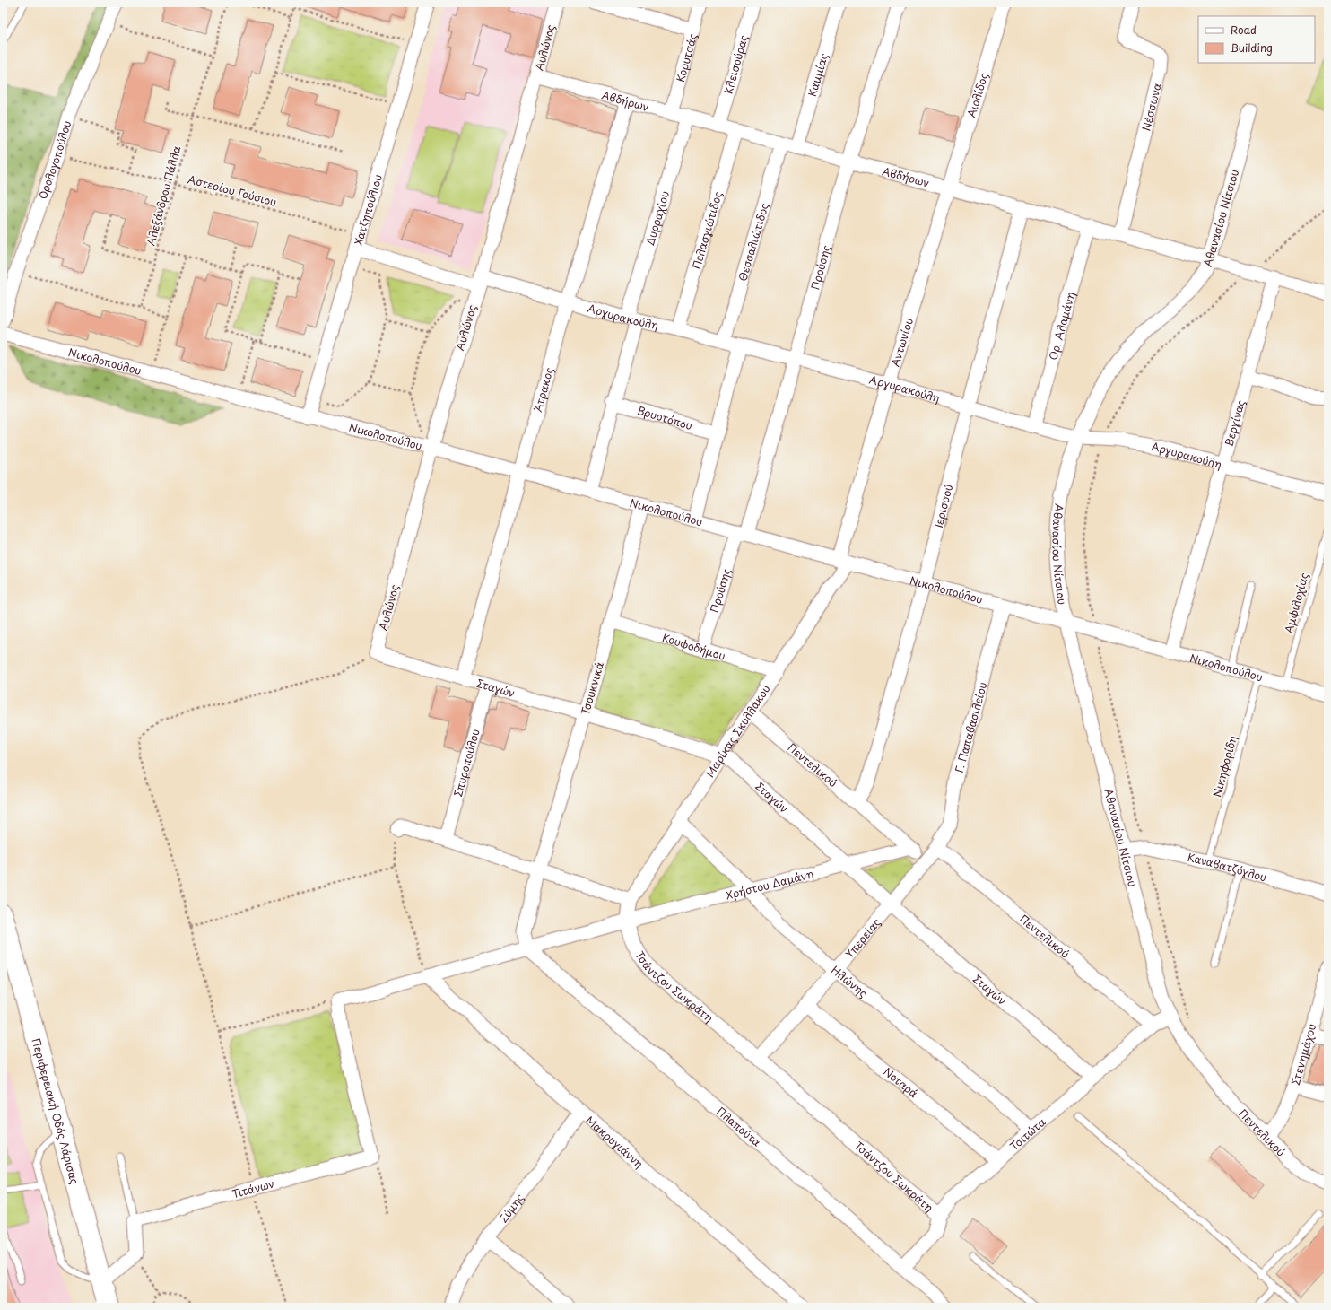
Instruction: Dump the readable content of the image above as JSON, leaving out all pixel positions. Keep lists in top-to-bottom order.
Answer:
{
  "streets": {
    "highway": ["Περιφερειακή Οδός Λάρισας"],
    "street": [
      "Αυλώνος",
      "Κορυτσάς",
      "Κλεισούρας",
      "Καμμίας",
      "Αιολίδος",
      "Αβδήρων",
      "Νέσσωνα",
      "Ορολογοπούλου",
      "Χατζηπούλιου",
      "Δυρραχίου",
      "Αθανασίου Νίτσιου",
      "Πελασγιώτιδος",
      "Θεσσαλιώτιδος",
      "Προύσης",
      "Αργυρακούλη",
      "Ορ. Αλαμάνη",
      "Αντωνίου",
      "Νικολοπούλου",
      "Άτρακος",
      "Βρυοτόπου",
      "Βεργίνας",
      "Ιερισσού",
      "Κουφοδήμου",
      "Σταγών",
      "Τσουκνικά",
      "Γ. Παπαβασιλείου",
      "Μαρίκας Σκυλλάκου",
      "Σπυροπούλου",
      "Πεντελικού",
      "Καναβατζόγλου",
      "Χρήστου Δαμάνη",
      "Υπερείας",
      "Ηλώνης",
      "Τσάντζου Σωκράτη",
      "Στενημάχου",
      "Νοταρά",
      "Πλαπούτα",
      "Τσιτώτα",
      "Μακρυγιάννη",
      "Τιτάνων",
      "Σύμης"
    ],
    "lane": ["Αμφιλοχίας", "Νικηφορίδη"],
    "path": ["Αστερίου Γούσιου", "Αλεξάνδρου Πάλλα"]
  },
  "crossings": [
    ["Αυλώνος", "Αβδήρων"],
    ["Αυλώνος", "Αργυρακούλη"],
    ["Αυλώνος", "Νικολοπούλου"],
    ["Αυλώνος", "Σταγών"],
    ["Κορυτσάς", "Αβδήρων"],
    ["Κλεισούρας", "Αβδήρων"],
    ["Καμμίας", "Αβδήρων"],
    ["Αιολίδος", "Αβδήρων"],
    ["Αιολίδος", "Αντωνίου"],
    ["Αβδήρων", "Νέσσωνα"],
    ["Αβδήρων", "Δυρραχίου"],
    ["Αβδήρων", "Αθανασίου Νίτσιου"],
    ["Αβδήρων", "Πελασγιώτιδος"],
    ["Αβδήρων", "Θεσσαλιώτιδος"],
    ["Αβδήρων", "Προύσης"],
    ["Αβδήρων", "Ορ. Αλαμάνη"],
    ["Αβδήρων", "Αντωνίου"],
    ["Αβδήρων", "Άτρακος"],
    ["Αβδήρων", "Βεργίνας"],
    ["Αβδήρων", "Ιερισσού"],
    ["Ορολογοπούλου", "Αστερίου Γούσιου"],
    ["Αστερίου Γούσιου", "Αλεξάνδρου Πάλλα"],
    ["Αστερίου Γούσιου", "Χατζηπούλιου"],
    ["Χατζηπούλιου", "Αργυρακούλη"],
    ["Χατζηπούλιου", "Νικολοπούλου"],
    ["Δυρραχίου", "Αργυρακούλη"],
    ["Δυρραχίου", "Νικολοπούλου"],
    ["Δυρραχίου", "Βρυοτόπου"],
    ["Αθανασίου Νίτσιου", "Αργυρακούλη"],
    ["Αθανασίου Νίτσιου", "Νικολοπούλου"],
    ["Αθανασίου Νίτσιου", "Πεντελικού"],
    ["Αθανασίου Νίτσιου", "Καναβατζόγλου"],
    ["Αθανασίου Νίτσιου", "Τσιτώτα"],
    ["Πελασγιώτιδος", "Αργυρακούλη"],
    ["Θεσσαλιώτιδος", "Αργυρακούλη"],
    ["Προύσης", "Αργυρακούλη"],
    ["Προύσης", "Νικολοπούλου"],
    ["Προύσης", "Κουφοδήμου"],
    ["Αργυρακούλη", "Ορ. Αλαμάνη"],
    ["Αργυρακούλη", "Αντωνίου"],
    ["Αργυρακούλη", "Άτρακος"],
    ["Αργυρακούλη", "Βεργίνας"],
    ["Αργυρακούλη", "Ιερισσού"],
    ["Αντωνίου", "Νικολοπούλου"],
    ["Αντωνίου", "Μαρίκας Σκυλλάκου"],
    ["Νικολοπούλου", "Άτρακος"],
    ["Νικολοπούλου", "Βεργίνας"],
    ["Νικολοπούλου", "Ιερισσού"],
    ["Νικολοπούλου", "Αμφιλοχίας"],
    ["Νικολοπούλου", "Τσουκνικά"],
    ["Νικολοπούλου", "Γ. Παπαβασιλείου"],
    ["Νικολοπούλου", "Μαρίκας Σκυλλάκου"],
    ["Νικολοπούλου", "Νικηφορίδη"],
    ["Άτρακος", "Σταγών"],
    ["Ιερισσού", "Πεντελικού"],
    ["Κουφοδήμου", "Τσουκνικά"],
    ["Κουφοδήμου", "Μαρίκας Σκυλλάκου"],
    ["Σταγών", "Τσουκνικά"],
    ["Σταγών", "Μαρίκας Σκυλλάκου"],
    ["Σταγών", "Σπυροπούλου"],
    ["Σταγών", "Χρήστου Δαμάνη"],
    ["Σταγών", "Υπερείας"],
    ["Σταγών", "Τσιτώτα"],
    ["Τσουκνικά", "Χρήστου Δαμάνη"],
    ["Τσουκνικά", "Πλαπούτα"],
    ["Γ. Παπαβασιλείου", "Πεντελικού"],
    ["Γ. Παπαβασιλείου", "Υπερείας"],
    ["Μαρίκας Σκυλλάκου", "Πεντελικού"],
    ["Μαρίκας Σκυλλάκου", "Ηλώνης"],
    ["Μαρίκας Σκυλλάκου", "Τσάντζου Σωκράτη"],
    ["Πεντελικού", "Χρήστου Δαμάνη"],
    ["Πεντελικού", "Υπερείας"],
    ["Πεντελικού", "Στενημάχου"],
    ["Πεντελικού", "Τσιτώτα"],
    ["Νικηφορίδη", "Καναβατζόγλου"],
    ["Χρήστου Δαμάνη", "Ηλώνης"],
    ["Χρήστου Δαμάνη", "Τσάντζου Σωκράτη"],
    ["Χρήστου Δαμάνη", "Πλαπούτα"],
    ["Χρήστου Δαμάνη", "Μακρυγιάννη"],
    ["Υπερείας", "Ηλώνης"],
    ["Υπερείας", "Τσάντζου Σωκράτη"],
    ["Υπερείας", "Νοταρά"],
    ["Ηλώνης", "Τσιτώτα"],
    ["Τσάντζου Σωκράτη", "Τσιτώτα"],
    ["Νοταρά", "Τσιτώτα"],
    ["Πλαπούτα", "Τσιτώτα"],
    ["Μακρυγιάννη", "Σύμης"]
  ],
  "legend": ["Road", "Building"]
}
